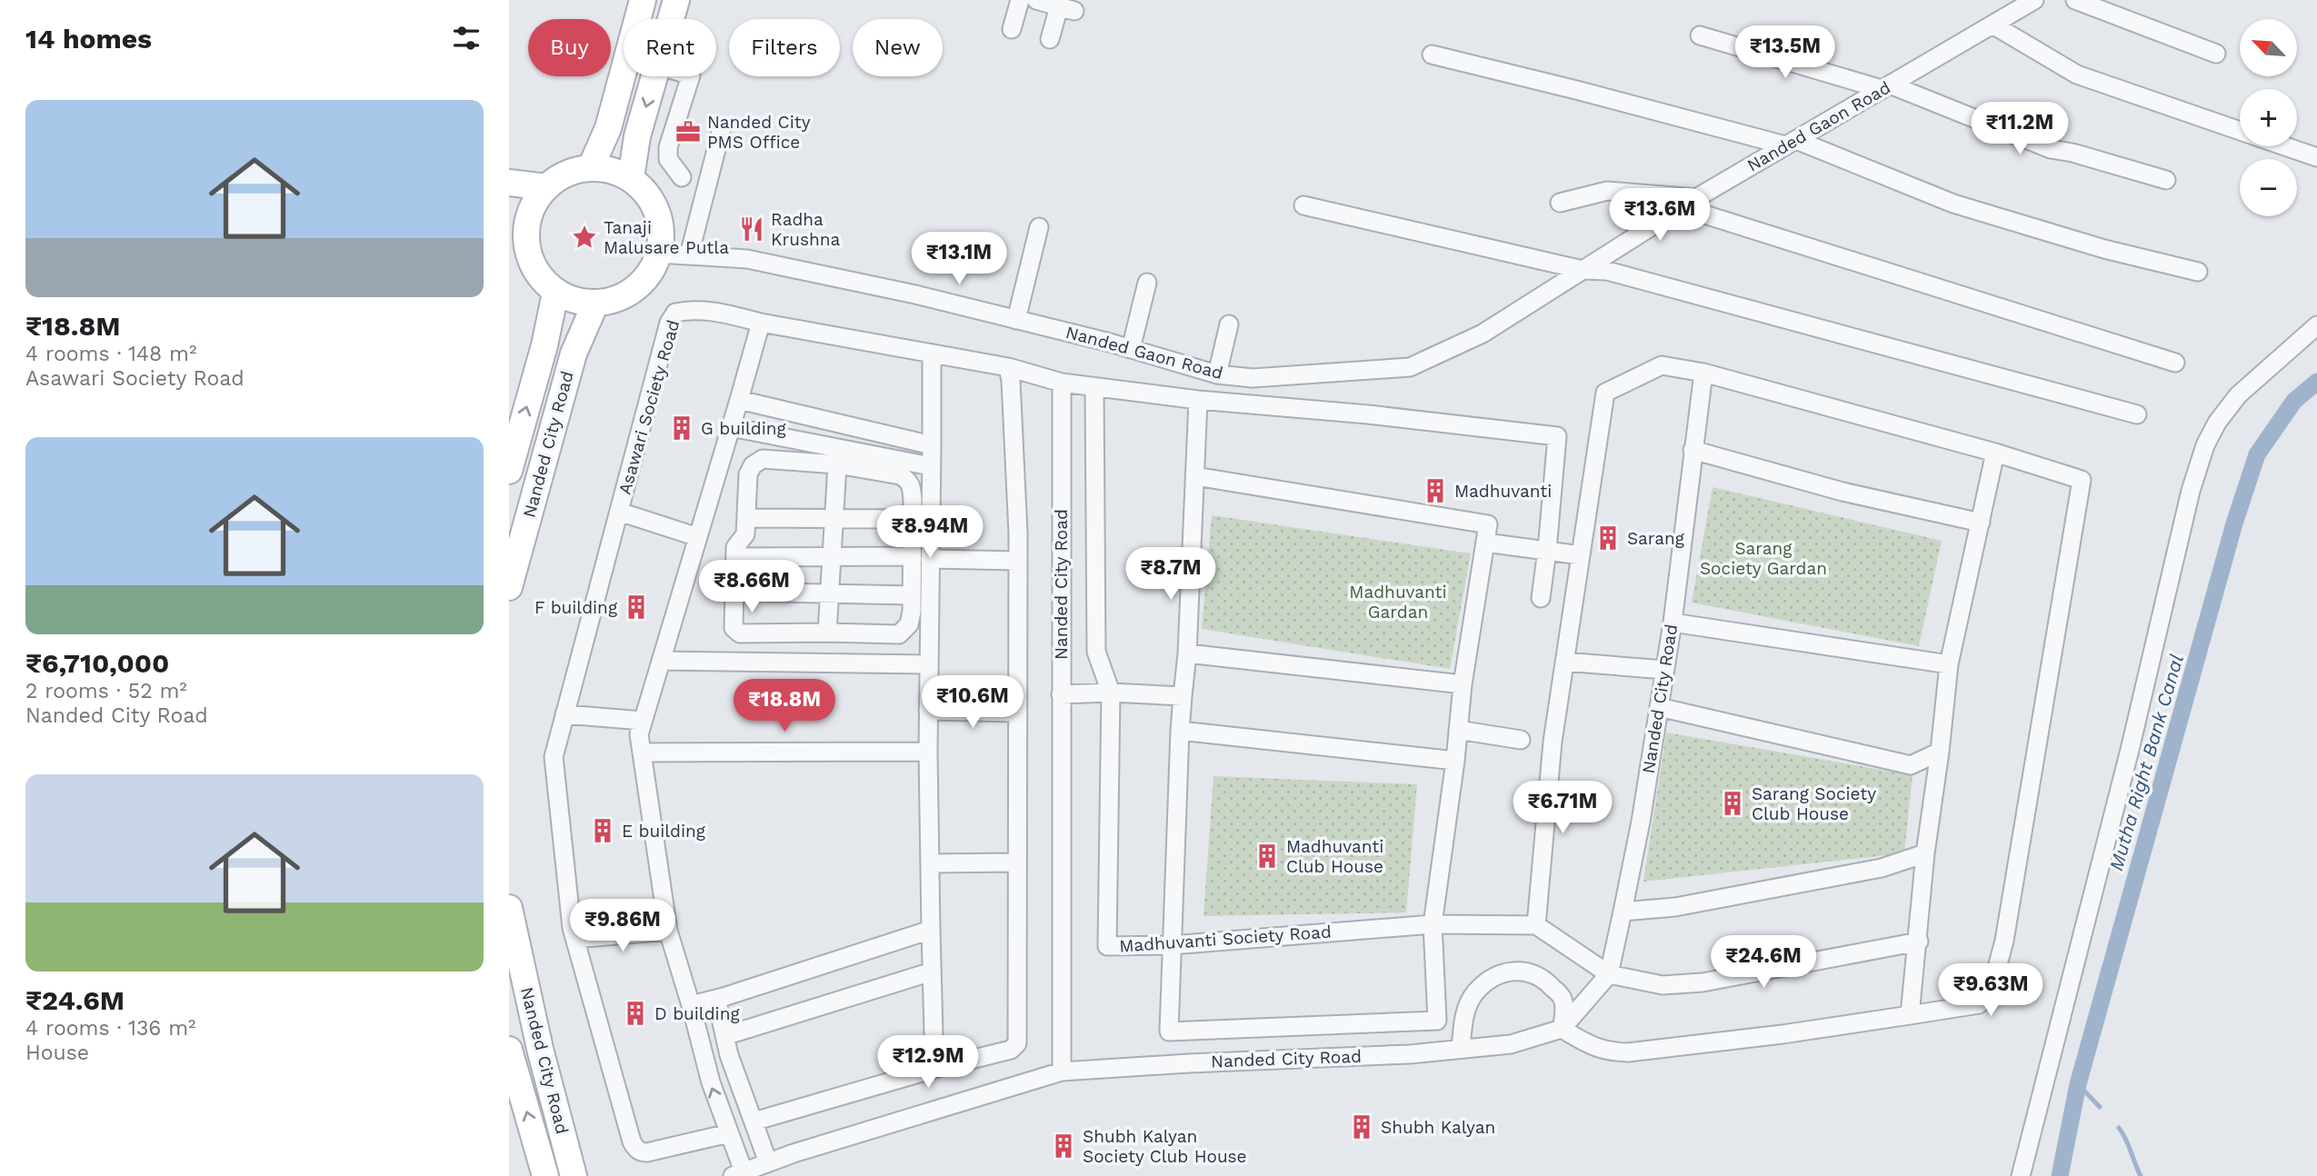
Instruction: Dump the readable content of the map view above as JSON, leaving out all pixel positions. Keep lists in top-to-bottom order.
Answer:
{
  "streets": {
    "street": [
      "Nanded Gaon Road",
      "Asawari Society Road",
      "Nanded City Road",
      "Madhuvanti Society Road"
    ]
  },
  "crossings": [
    ["Nanded Gaon Road", "Nanded City Road"],
    ["Asawari Society Road", "Nanded City Road"]
  ],
  "water": ["Mutha Right Bank Canal"],
  "parks": ["Sarang Society Gardan", "Madhuvanti Gardan"],
  "places": {
    "office": ["Nanded City PMS Office"],
    "restaurant": ["Radha Krushna"],
    "place": ["Tanaji Malusare Putla"],
    "building": [
      "G building",
      "Madhuvanti",
      "Sarang",
      "F building",
      "Sarang Society Club House",
      "E building",
      "Madhuvanti Club House",
      "D building",
      "Shubh Kalyan",
      "Shubh Kalyan Society Club House"
    ]
  },
  "north": "top left",
  "page": {
    "heading": "14 homes",
    "map_buttons": ["+", "−"],
    "chip": [
      "Buy",
      "Rent",
      "Filters",
      "New"
    ],
    "price": [
      "₹13.5M",
      "₹11.2M",
      "₹13.6M",
      "₹13.1M",
      "₹8.94M",
      "₹8.7M",
      "₹8.66M",
      "₹10.6M",
      "₹18.8M",
      "₹6.71M",
      "₹9.86M",
      "₹24.6M",
      "₹9.63M",
      "₹12.9M"
    ],
    "list": [
      {
        "name": "₹18.8M",
        "note": "4 rooms · 148 m² · Asawari Society Road"
      },
      {
        "name": "₹6,710,000",
        "note": "2 rooms · 52 m² · Nanded City Road"
      },
      {
        "name": "₹24.6M",
        "note": "4 rooms · 136 m² · House"
      }
    ]
  }
}
